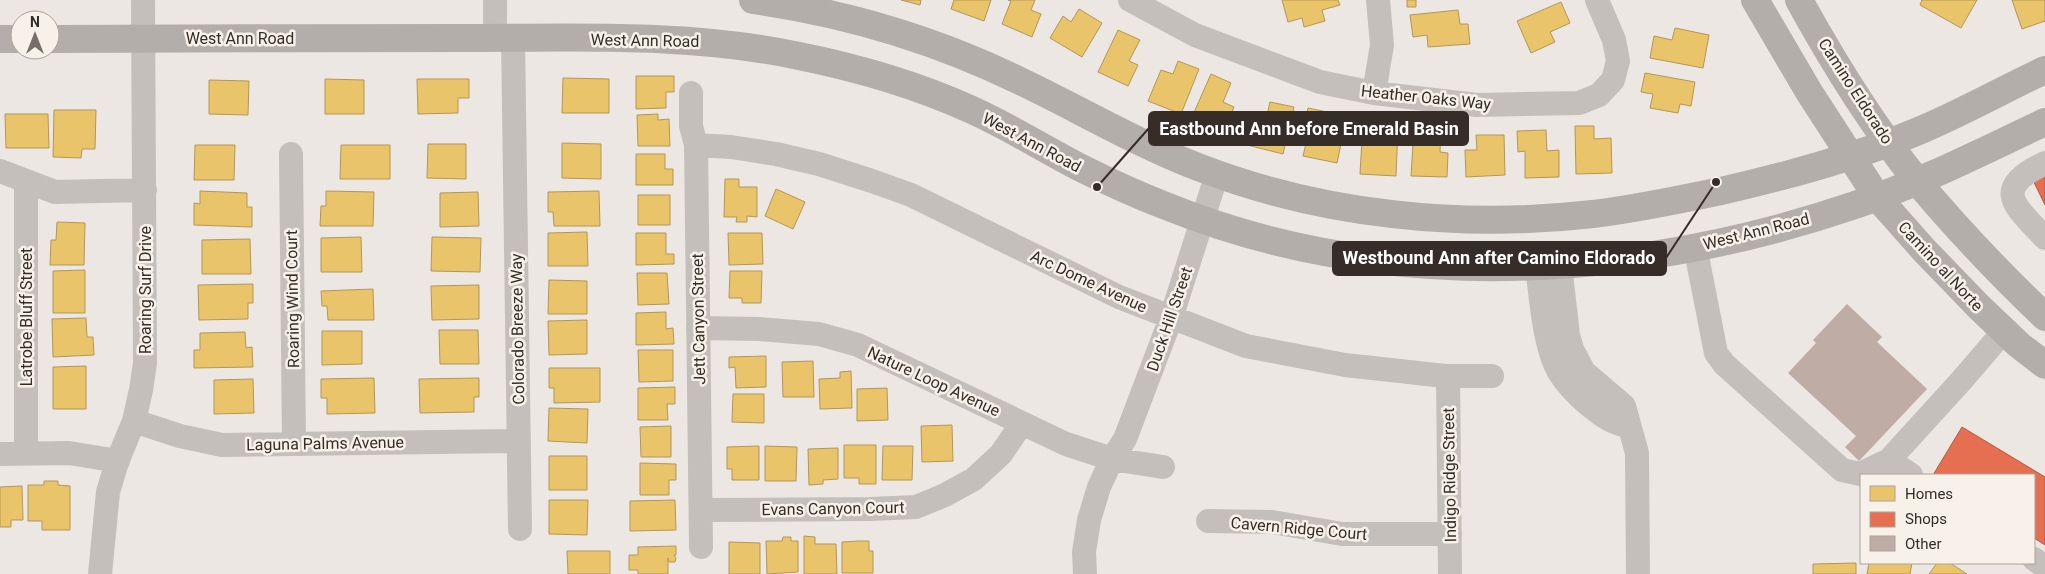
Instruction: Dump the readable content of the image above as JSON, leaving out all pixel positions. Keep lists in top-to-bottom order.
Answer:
{
  "streets": {
    "main road": ["West Ann Road", "Camino Eldorado", "Camino al Norte"],
    "street": [
      "Heather Oaks Way",
      "Arc Dome Avenue",
      "Roaring Surf Drive",
      "Roaring Wind Court",
      "Latrobe Bluff Street",
      "Jett Canyon Street",
      "Duck Hill Street",
      "Colorado Breeze Way",
      "Nature Loop Avenue",
      "Laguna Palms Avenue",
      "Indigo Ridge Street",
      "Evans Canyon Court",
      "Cavern Ridge Court"
    ]
  },
  "crossings": [
    ["West Ann Road", "Camino Eldorado"],
    ["West Ann Road", "Camino al Norte"],
    ["West Ann Road", "Roaring Surf Drive"],
    ["West Ann Road", "Duck Hill Street"],
    ["West Ann Road", "Colorado Breeze Way"],
    ["Arc Dome Avenue", "Jett Canyon Street"],
    ["Arc Dome Avenue", "Duck Hill Street"],
    ["Arc Dome Avenue", "Indigo Ridge Street"],
    ["Roaring Surf Drive", "Laguna Palms Avenue"],
    ["Roaring Wind Court", "Laguna Palms Avenue"],
    ["Jett Canyon Street", "Nature Loop Avenue"],
    ["Jett Canyon Street", "Evans Canyon Court"],
    ["Duck Hill Street", "Nature Loop Avenue"],
    ["Colorado Breeze Way", "Laguna Palms Avenue"],
    ["Nature Loop Avenue", "Evans Canyon Court"],
    ["Indigo Ridge Street", "Cavern Ridge Court"]
  ],
  "places": ["Westbound Ann after Camino Eldorado", "Eastbound Ann before Emerald Basin"],
  "legend": ["Homes", "Shops", "Other"],
  "north": "top"
}
